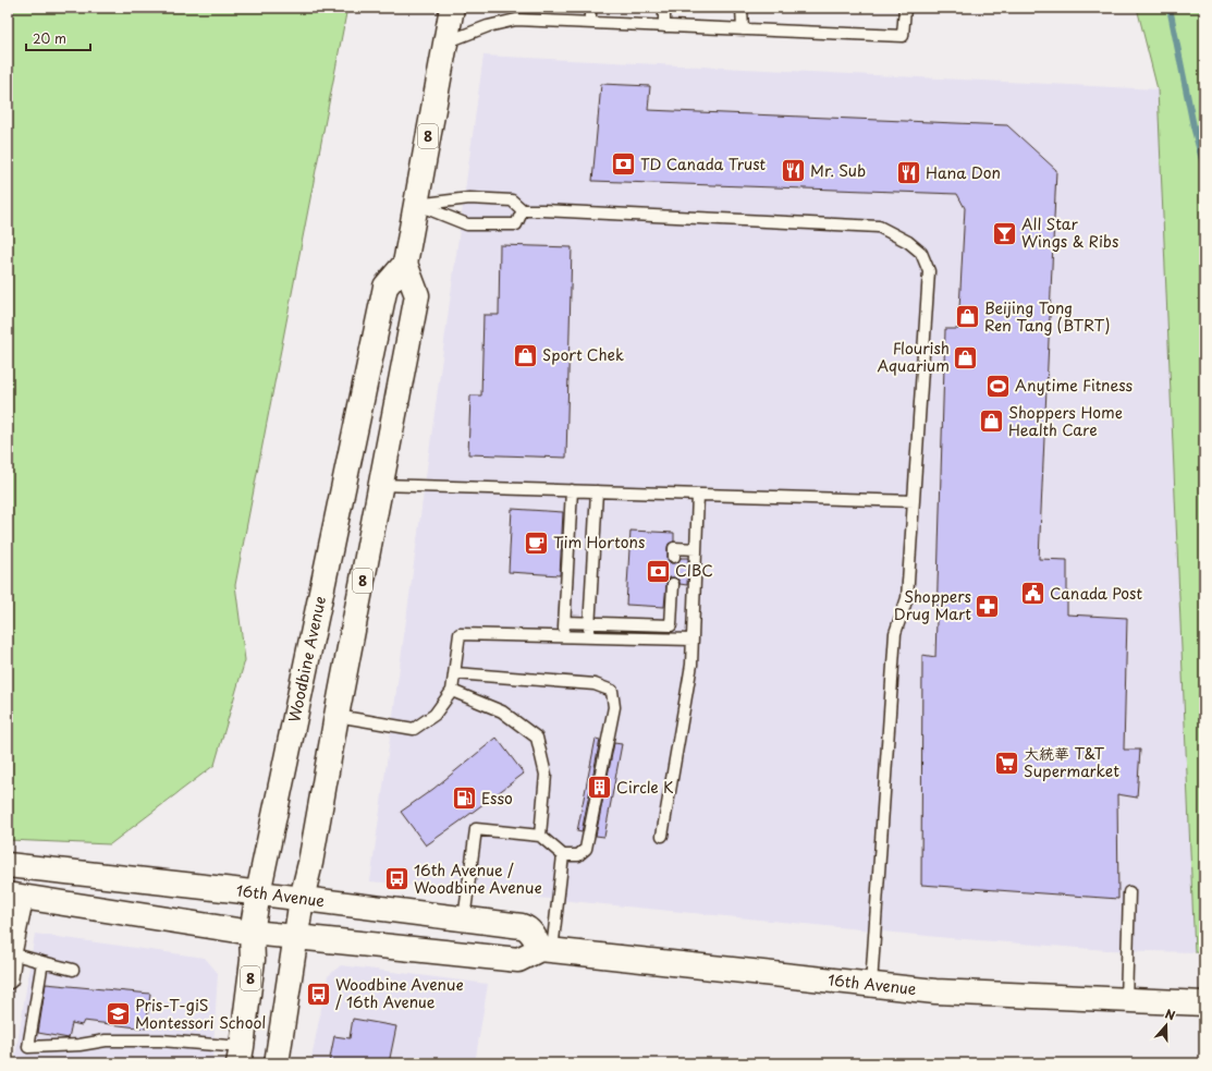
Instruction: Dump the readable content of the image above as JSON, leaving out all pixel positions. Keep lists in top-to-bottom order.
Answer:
{
  "streets": {
    "main road": ["8", "Woodbine Avenue", "16th Avenue"]
  },
  "crossings": [
    ["8", "Woodbine Avenue"],
    ["8", "16th Avenue"],
    ["Woodbine Avenue", "16th Avenue"]
  ],
  "places": {
    "bank": ["TD Canada Trust", "CIBC"],
    "restaurant": ["Mr. Sub", "Hana Don"],
    "bar": ["All Star Wings & Ribs"],
    "shop": [
      "Beijing Tong Ren Tang (BTRT)",
      "Sport Chek",
      "Flourish Aquarium",
      "Shoppers Home Health Care"
    ],
    "sports": ["Anytime Fitness"],
    "cafe": ["Tim Hortons"],
    "public building": ["Canada Post"],
    "pharmacy": ["Shoppers Drug Mart"],
    "supermarket": ["大統華 T&T Supermarket"],
    "building": ["Circle K"],
    "fuel station": ["Esso"],
    "bus stop": ["16th Avenue / Woodbine Avenue", "Woodbine Avenue / 16th Avenue"],
    "school or university": ["Pris-T-giS Montessori School"]
  },
  "scale_bar": "20 m",
  "north": "top"
}
